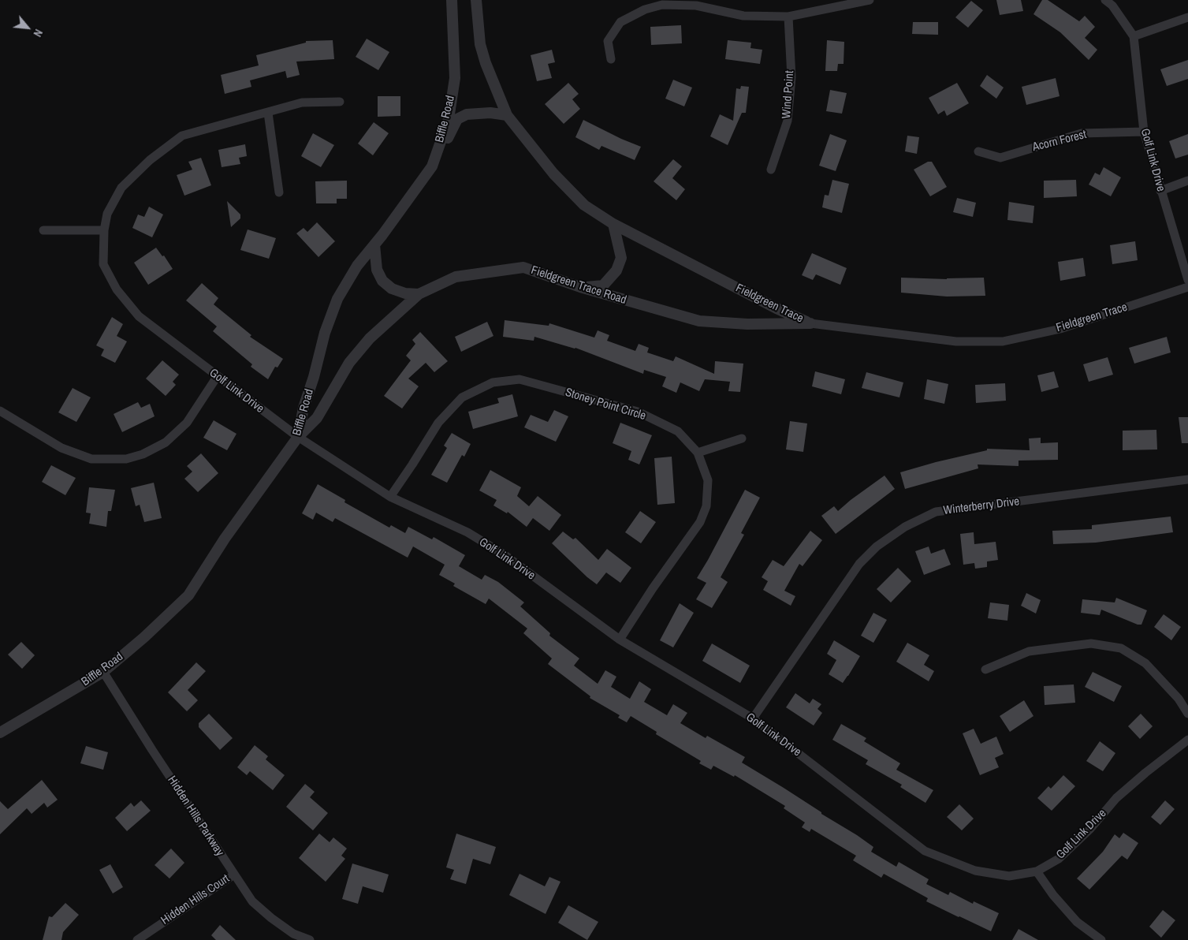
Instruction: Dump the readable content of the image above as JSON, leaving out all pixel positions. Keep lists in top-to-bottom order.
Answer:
{
  "streets": {
    "street": [
      "Wind Point",
      "Biffle Road",
      "Acorn Forest",
      "Golf Link Drive",
      "Fieldgreen Trace Road",
      "Fieldgreen Trace",
      "Stoney Point Circle",
      "Winterberry Drive",
      "Hidden Hills Parkway",
      "Hidden Hills Court"
    ]
  },
  "crossings": [
    ["Biffle Road", "Golf Link Drive"],
    ["Biffle Road", "Fieldgreen Trace Road"],
    ["Biffle Road", "Hidden Hills Parkway"],
    ["Acorn Forest", "Golf Link Drive"],
    ["Golf Link Drive", "Fieldgreen Trace Road"],
    ["Golf Link Drive", "Stoney Point Circle"],
    ["Golf Link Drive", "Winterberry Drive"],
    ["Fieldgreen Trace Road", "Fieldgreen Trace"],
    ["Hidden Hills Parkway", "Hidden Hills Court"]
  ],
  "north": "bottom right"
}
